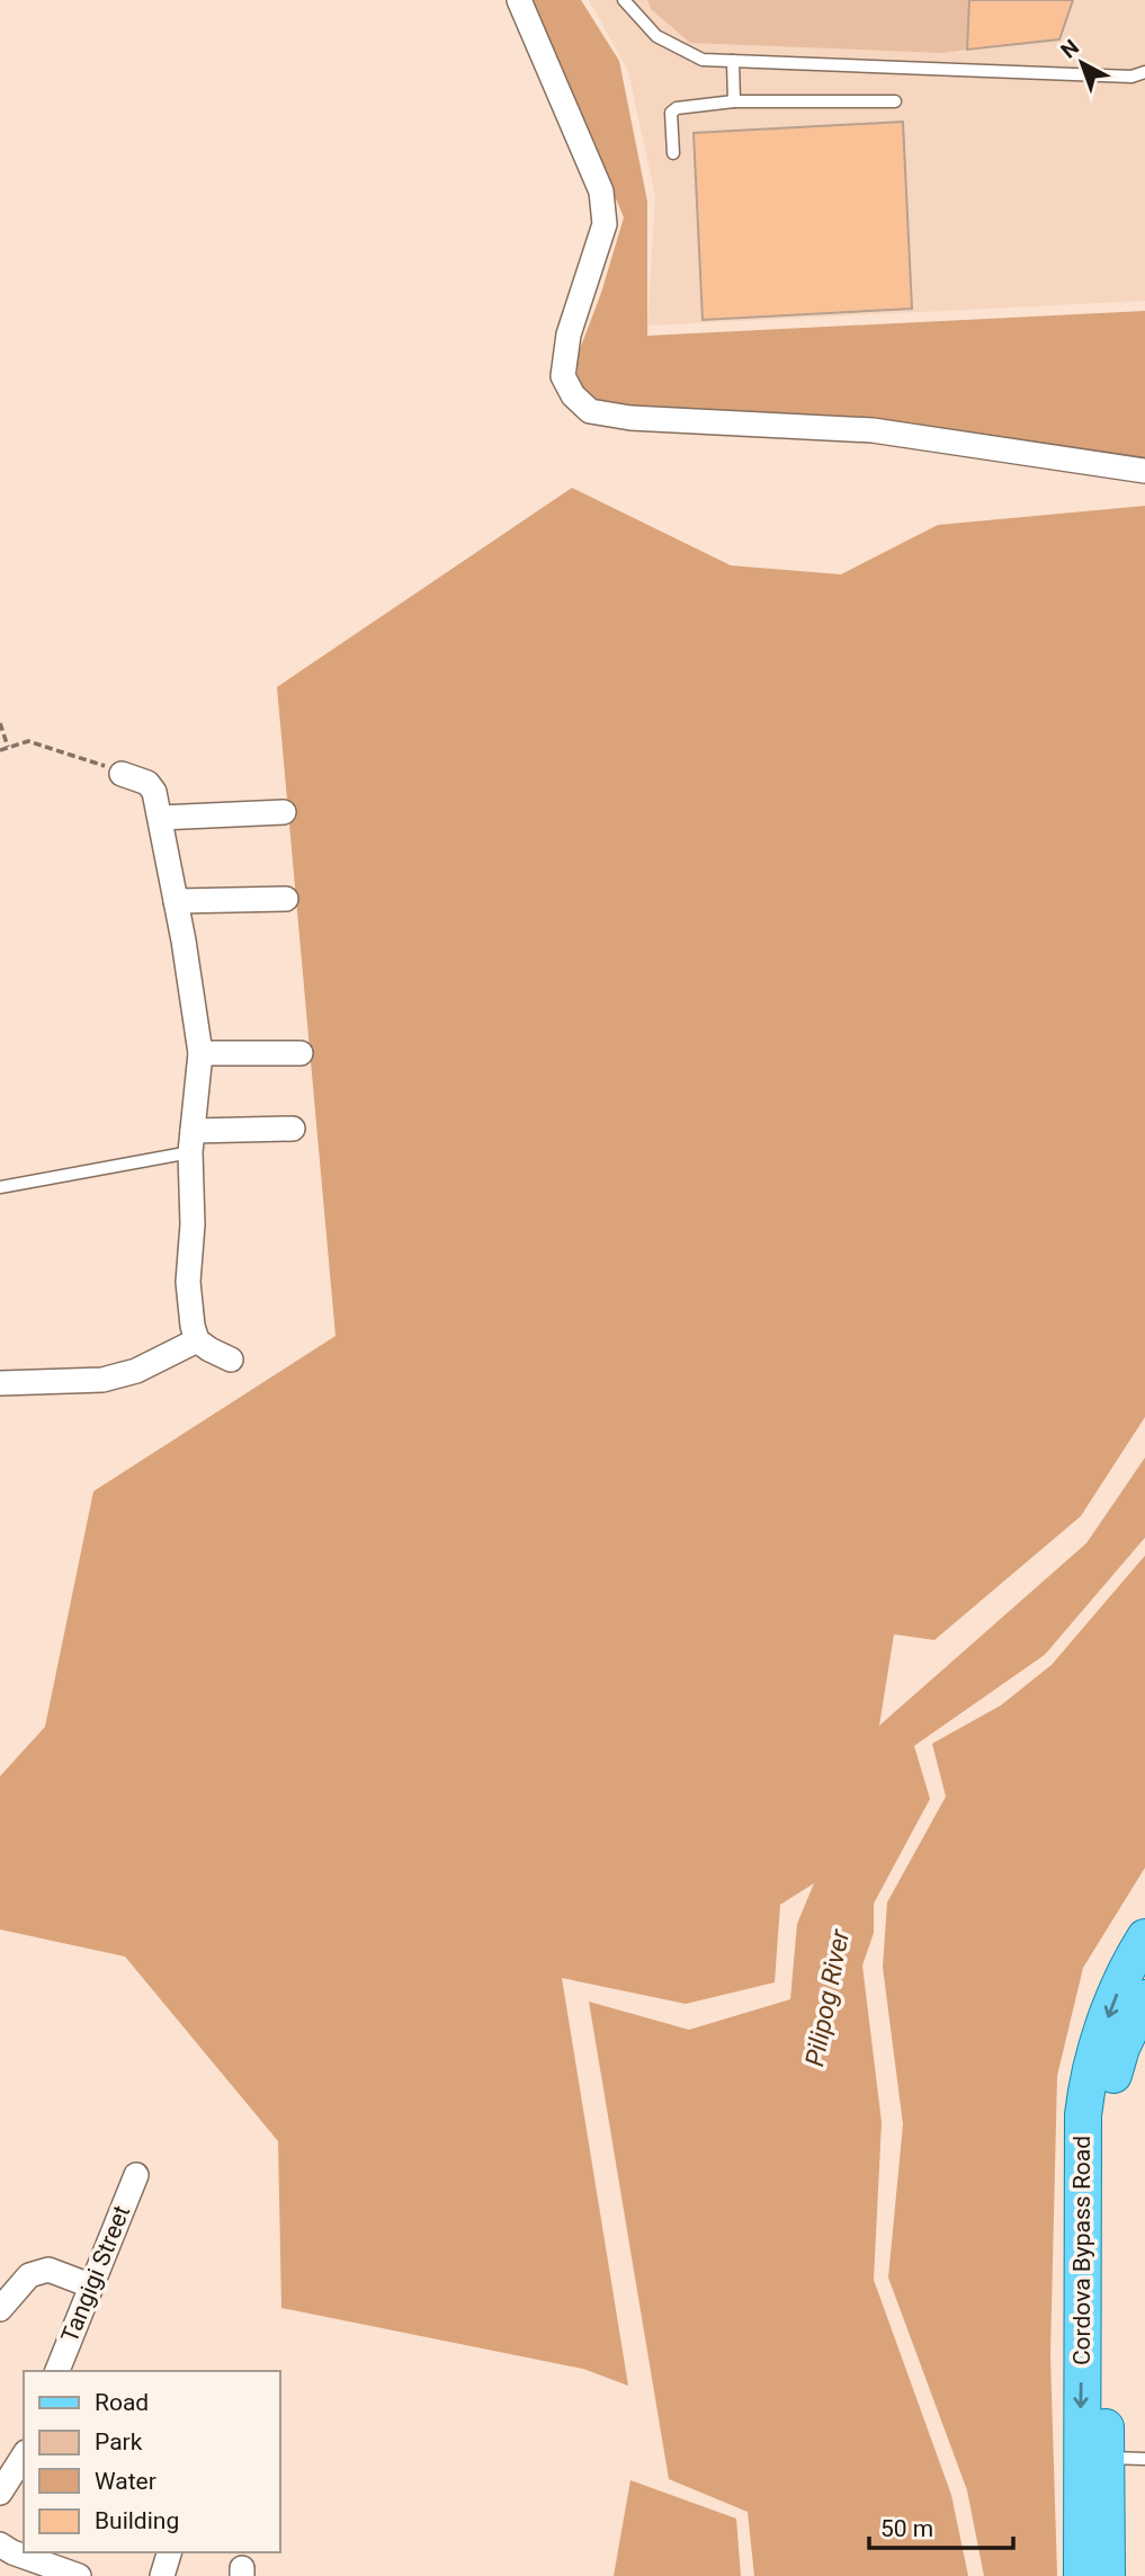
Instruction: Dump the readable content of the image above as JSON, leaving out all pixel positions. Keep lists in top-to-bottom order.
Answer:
{
  "streets": {
    "main road": ["Cordova Bypass Road"],
    "street": ["Tangigi Street"]
  },
  "water": ["Pilipog River"],
  "legend": [
    "Road",
    "Park",
    "Water",
    "Building"
  ],
  "scale_bar": "50 m",
  "north": "top left"
}
